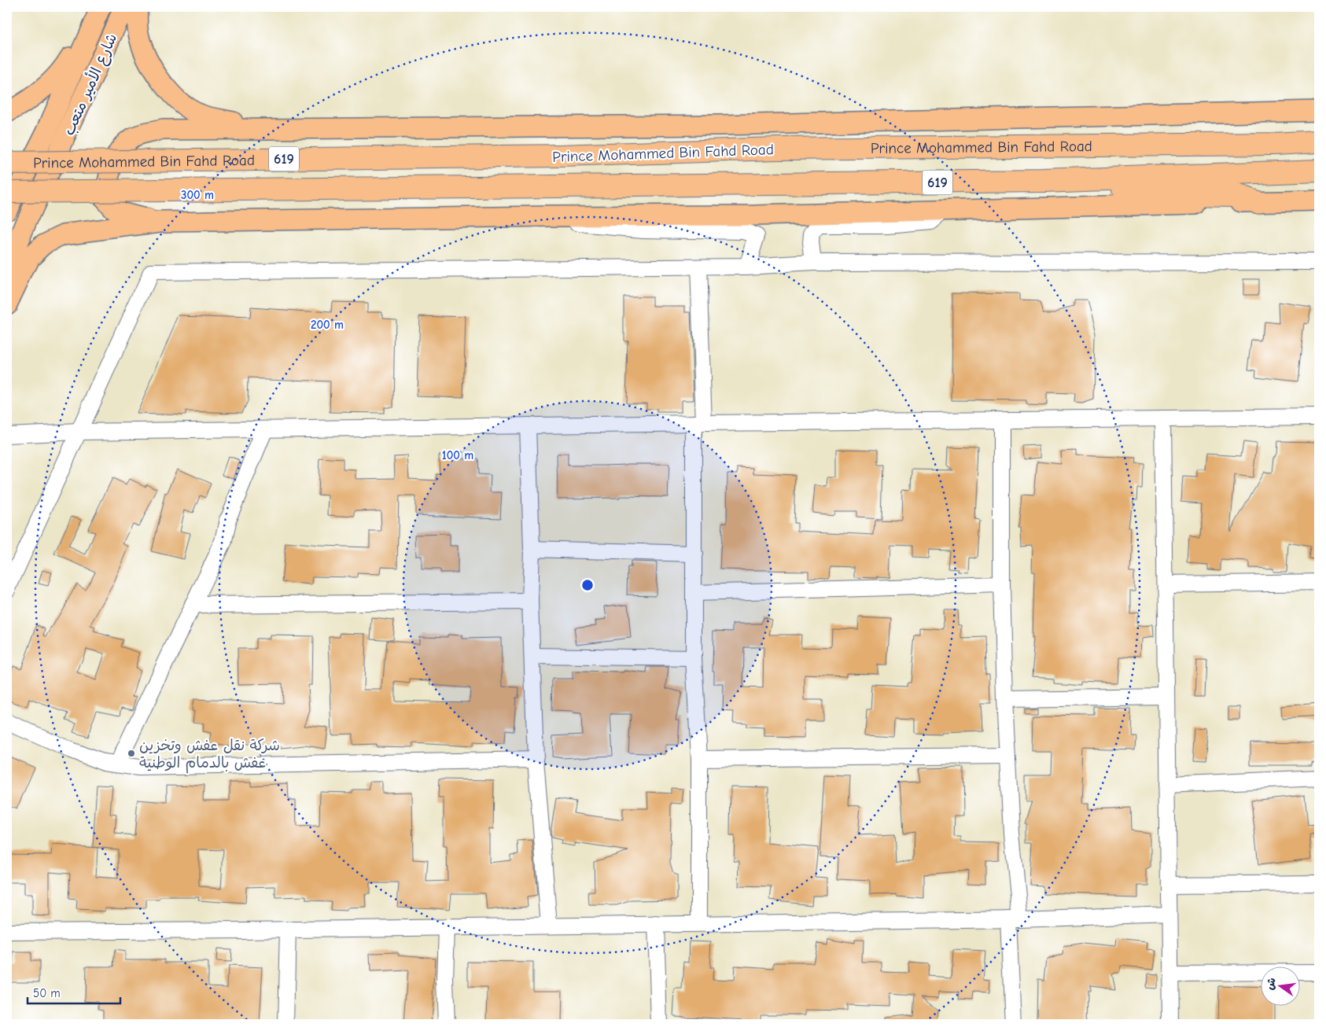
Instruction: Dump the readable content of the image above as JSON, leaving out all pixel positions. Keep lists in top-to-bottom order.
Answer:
{
  "streets": {
    "highway": ["Prince Mohammed Bin Fahd Road", "619"],
    "main road": ["شارع الأمير متعب"]
  },
  "places": ["شركة نقل عفش وتخزين عفش بالدمام الوطنية"],
  "scale_bar": "50 m",
  "north": "left",
  "rings": ["300 m", "200 m", "100 m"]
}
